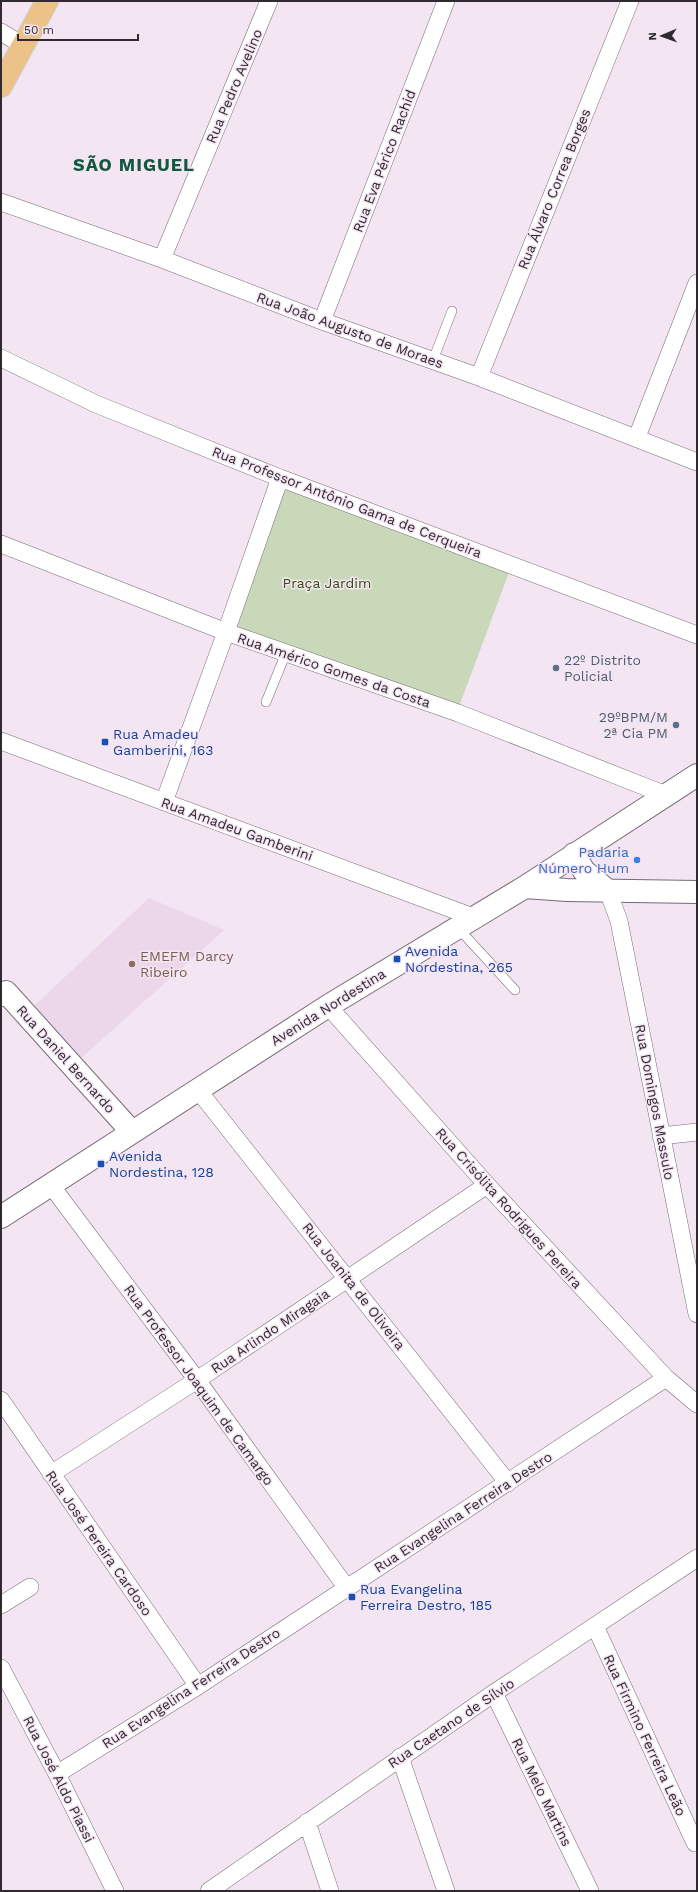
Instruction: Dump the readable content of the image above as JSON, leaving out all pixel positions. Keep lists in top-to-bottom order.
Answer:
{
  "streets": {
    "main road": ["Avenida Nordestina", "Rua Daniel Bernardo"],
    "street": [
      "Rua Pedro Avelino",
      "Rua Eva Périco Rachid",
      "Rua Álvaro Correa Borges",
      "Rua João Augusto de Moraes",
      "Rua Professor Antônio Gama de Cerqueira",
      "Rua Américo Gomes da Costa",
      "Rua Amadeu Gamberini",
      "Rua Domingos Massulo",
      "Rua Crisólita Rodrigues Pereira",
      "Rua Joanita de Oliveira",
      "Rua Arlindo Miragaia",
      "Rua Professor Joaquim de Camargo",
      "Rua Evangelina Ferreira Destro",
      "Rua José Pereira Cardoso",
      "Rua Caetano de Sílvio",
      "Rua Firmino Ferreira Leão",
      "Rua José Aldo Piassi",
      "Rua Melo Martins"
    ]
  },
  "crossings": [
    ["Rua Pedro Avelino", "Rua João Augusto de Moraes"],
    ["Rua Eva Périco Rachid", "Rua João Augusto de Moraes"],
    ["Rua Álvaro Correa Borges", "Rua João Augusto de Moraes"],
    ["Rua Américo Gomes da Costa", "Avenida Nordestina"],
    ["Rua Amadeu Gamberini", "Avenida Nordestina"],
    ["Avenida Nordestina", "Rua Daniel Bernardo"],
    ["Avenida Nordestina", "Rua Crisólita Rodrigues Pereira"],
    ["Avenida Nordestina", "Rua Joanita de Oliveira"],
    ["Avenida Nordestina", "Rua Professor Joaquim de Camargo"],
    ["Rua Crisólita Rodrigues Pereira", "Rua Arlindo Miragaia"],
    ["Rua Crisólita Rodrigues Pereira", "Rua Evangelina Ferreira Destro"],
    ["Rua Joanita de Oliveira", "Rua Arlindo Miragaia"],
    ["Rua Joanita de Oliveira", "Rua Evangelina Ferreira Destro"],
    ["Rua Arlindo Miragaia", "Rua Professor Joaquim de Camargo"],
    ["Rua Arlindo Miragaia", "Rua José Pereira Cardoso"],
    ["Rua Professor Joaquim de Camargo", "Rua Evangelina Ferreira Destro"],
    ["Rua Evangelina Ferreira Destro", "Rua José Pereira Cardoso"],
    ["Rua Evangelina Ferreira Destro", "Rua José Aldo Piassi"],
    ["Rua Caetano de Sílvio", "Rua Firmino Ferreira Leão"],
    ["Rua Caetano de Sílvio", "Rua Melo Martins"]
  ],
  "districts": ["SÃO MIGUEL"],
  "parks": ["Praça Jardim"],
  "places": {
    "other": [
      "22º Distrito Policial",
      "29ºBPM/M 2ª Cia PM",
      "Padaria Número Hum",
      "EMEFM Darcy Ribeiro"
    ],
    "transit": [
      "Rua Amadeu Gamberini, 163",
      "Avenida Nordestina, 265",
      "Avenida Nordestina, 128",
      "Rua Evangelina Ferreira Destro, 185"
    ]
  },
  "scale_bar": "50 m",
  "north": "left"
}
